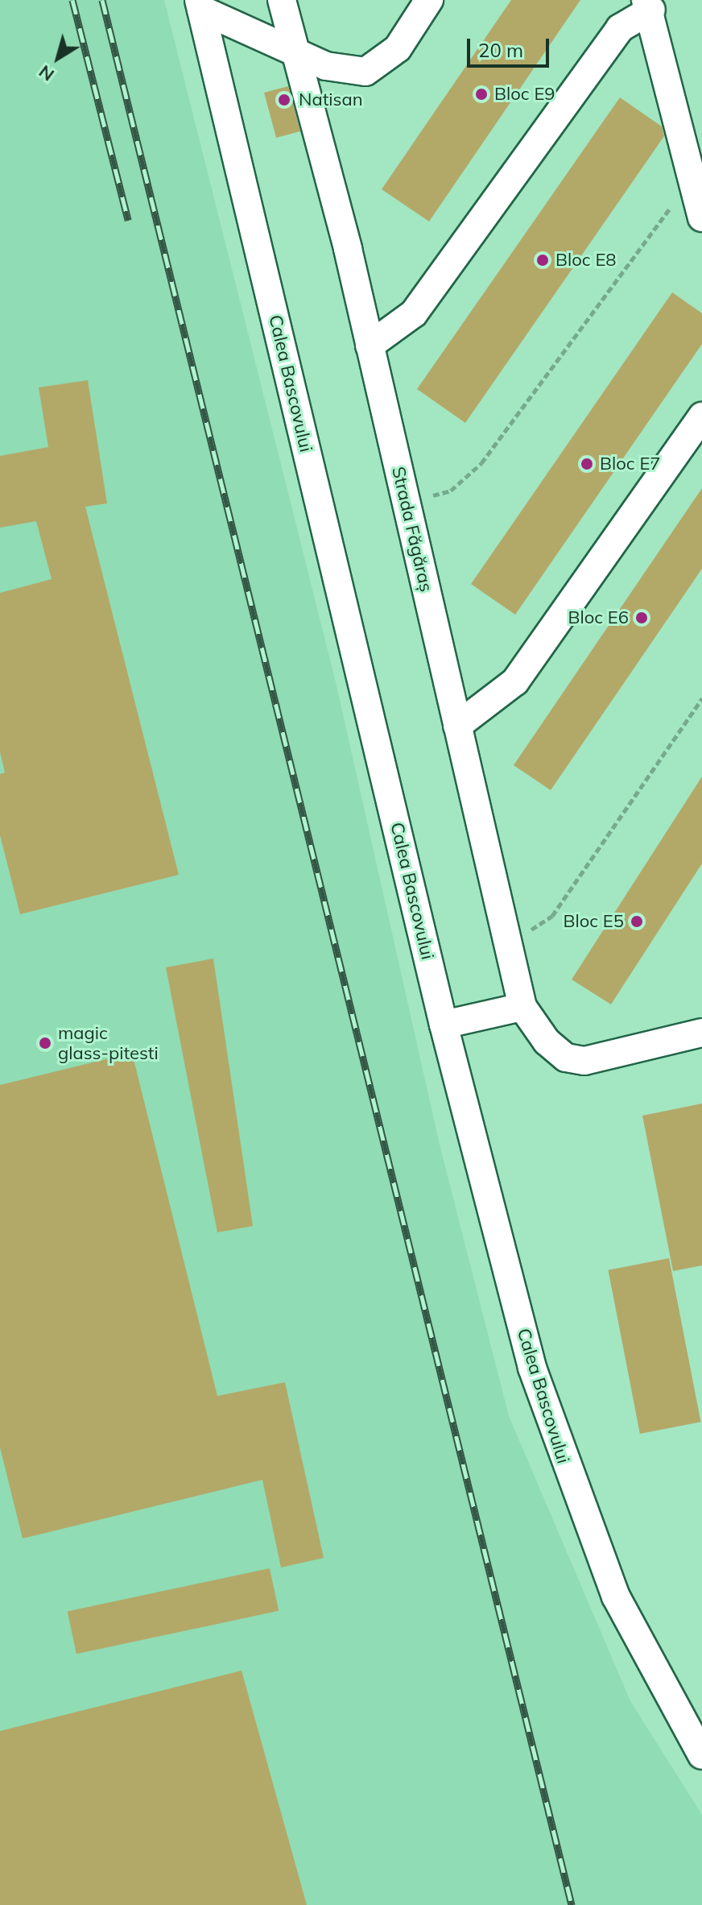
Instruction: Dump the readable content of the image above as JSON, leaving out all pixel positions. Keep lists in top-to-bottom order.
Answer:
{
  "streets": {
    "street": ["Calea Bascovului", "Strada Făgăraș"]
  },
  "places": [
    "Bloc E9",
    "Natisan",
    "Bloc E8",
    "Bloc E7",
    "Bloc E6",
    "Bloc E5",
    "magic glass-pitesti"
  ],
  "scale_bar": "20 m",
  "north": "bottom left"
}
